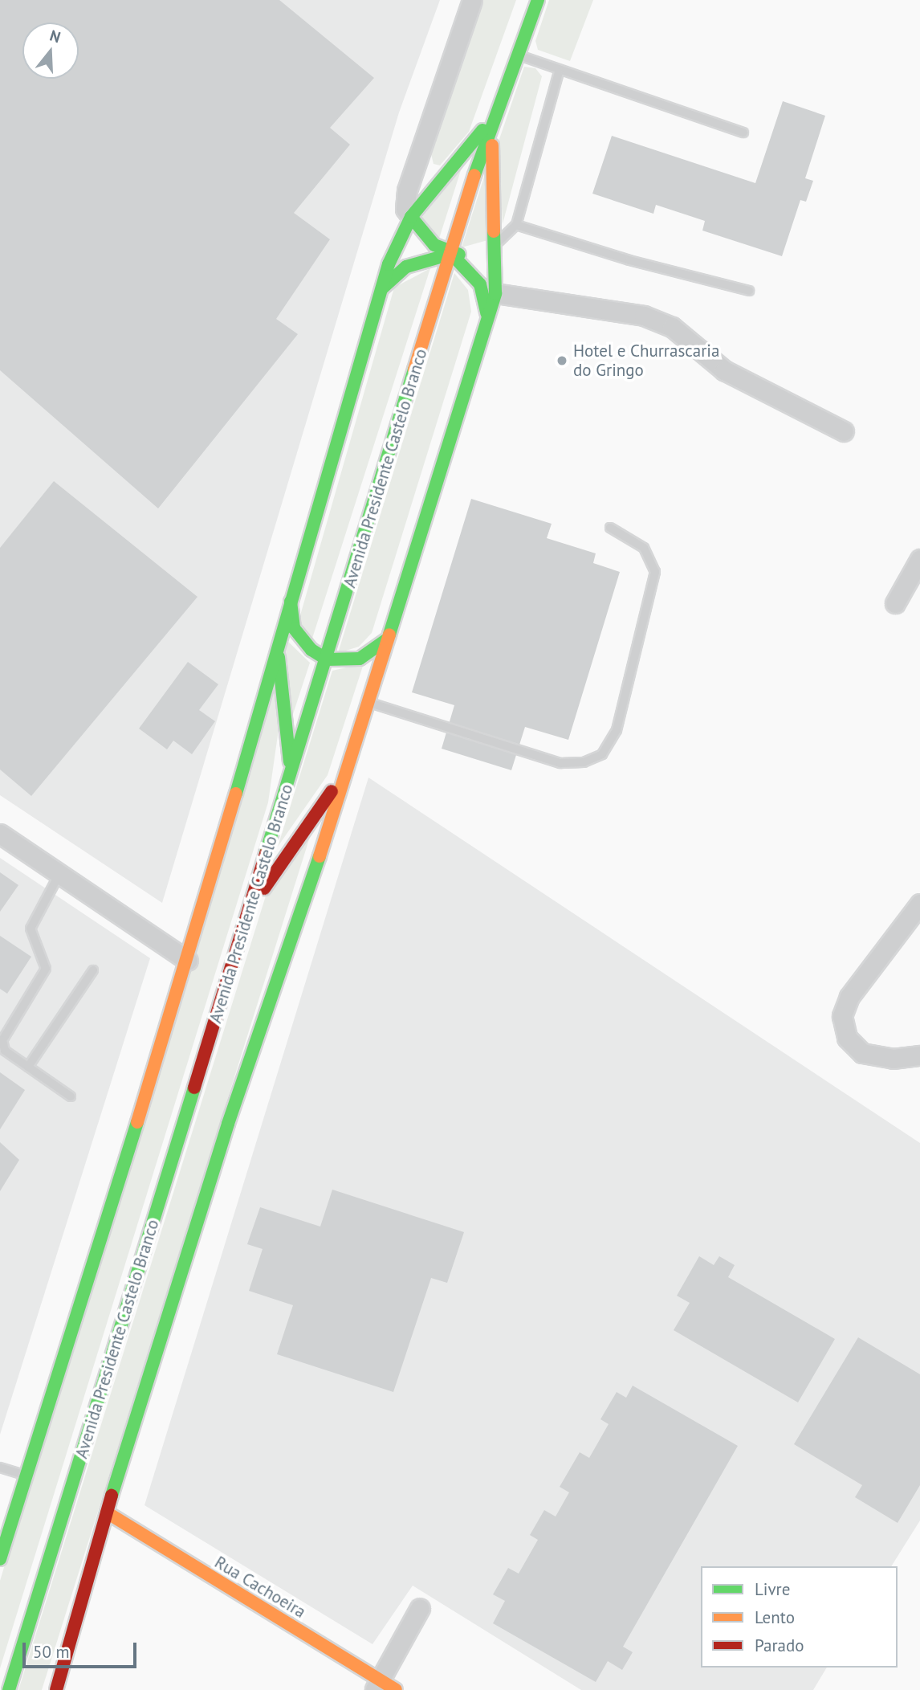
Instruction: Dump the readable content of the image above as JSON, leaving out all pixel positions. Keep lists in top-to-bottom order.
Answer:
{
  "streets": {
    "main road": ["Avenida Presidente Castelo Branco", "Rua Cachoeira"]
  },
  "crossings": [
    ["Avenida Presidente Castelo Branco", "Rua Cachoeira"]
  ],
  "places": ["Hotel e Churrascaria do Gringo"],
  "legend": ["Livre", "Lento", "Parado"],
  "scale_bar": "50 m",
  "north": "top"
}
